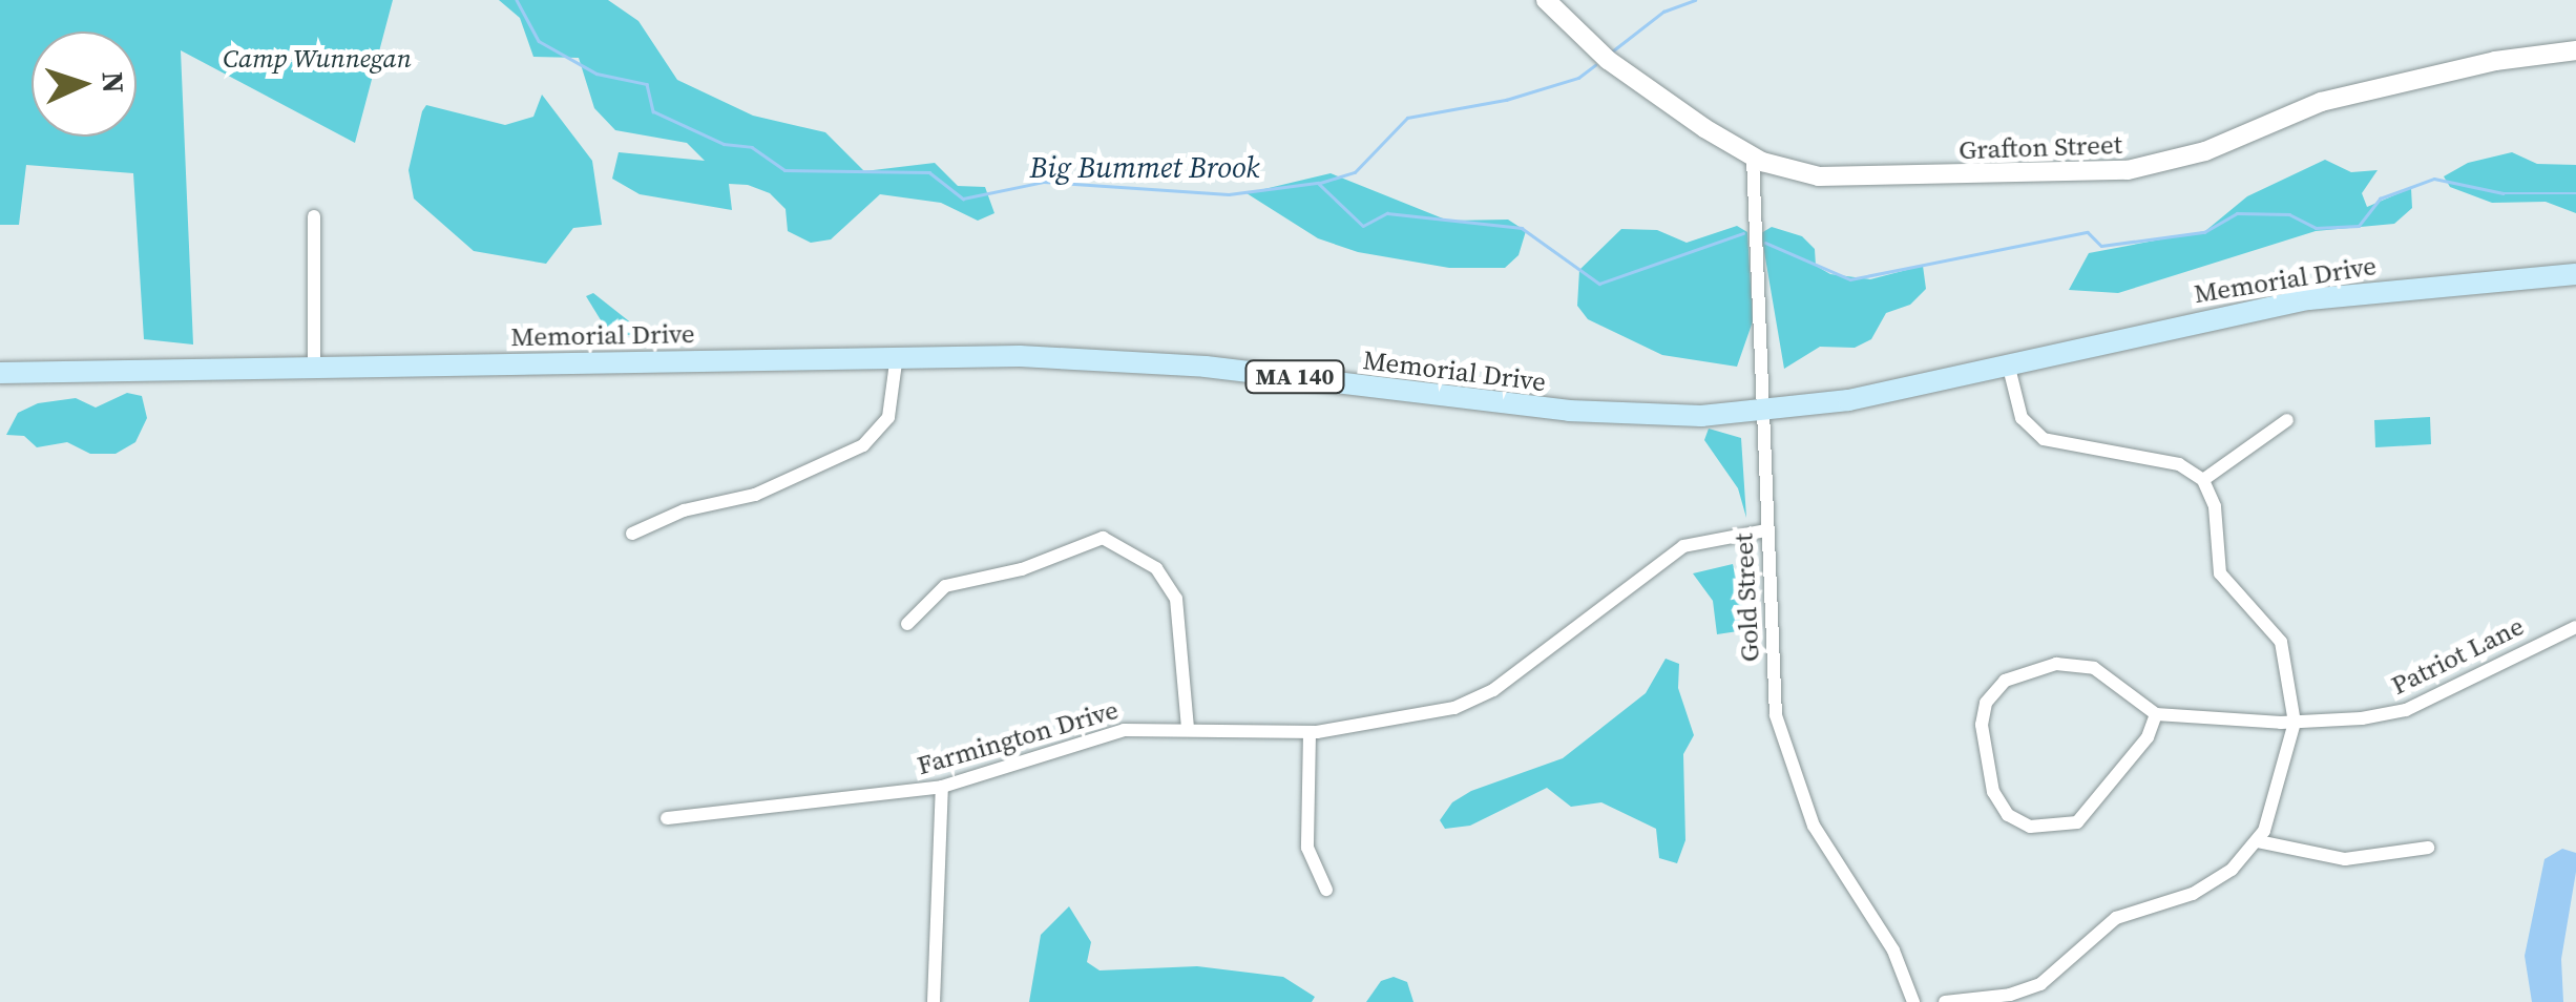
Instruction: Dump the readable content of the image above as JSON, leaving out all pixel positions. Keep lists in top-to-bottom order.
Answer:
{
  "streets": {
    "main road": ["Memorial Drive", "MA 140"],
    "street": [
      "Grafton Street",
      "Gold Street",
      "Patriot Lane",
      "Farmington Drive"
    ]
  },
  "crossings": [
    ["Grafton Street", "Gold Street"],
    ["Memorial Drive", "Gold Street"],
    ["Gold Street", "Farmington Drive"]
  ],
  "water": ["Big Bummet Brook"],
  "parks": ["Camp Wunnegan"],
  "north": "right"
}
